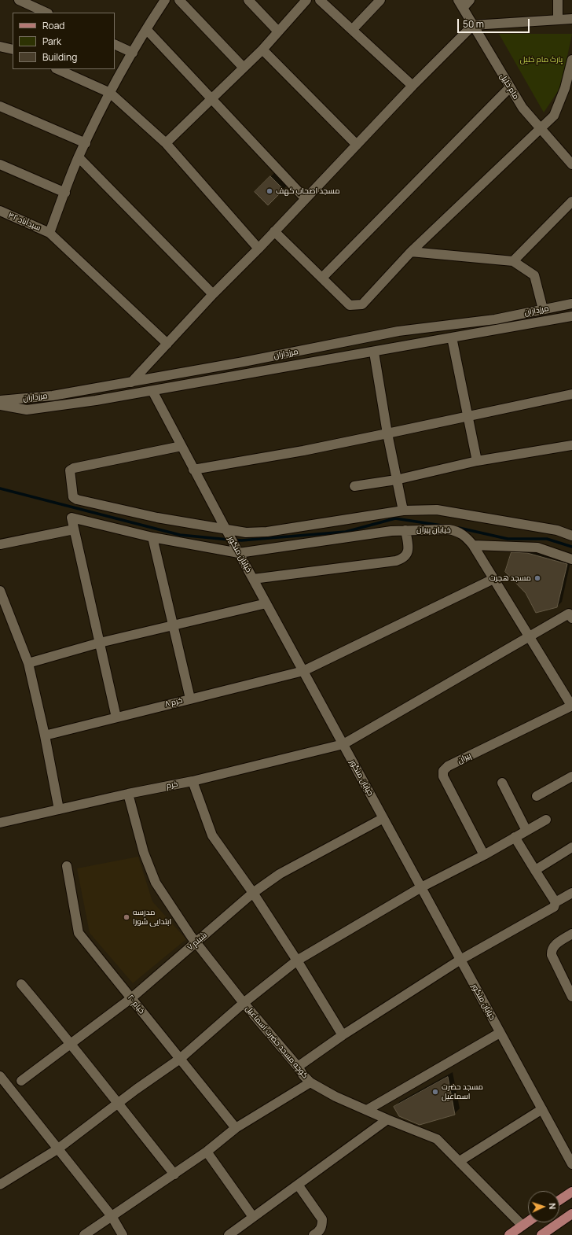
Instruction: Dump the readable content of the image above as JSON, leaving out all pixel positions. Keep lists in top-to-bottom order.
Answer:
{
  "streets": {
    "street": [
      "مام خلیل",
      "سیدآباد ۳۲",
      "مرزداران",
      "خیابان پیران",
      "خیابان منگور",
      "خرم ۸",
      "پیران",
      "خرم",
      "شبنم ۷",
      "خیام ۲۰",
      "کوچه مسجد حضرت اسماعیل"
    ]
  },
  "crossings": [
    ["مرزداران", "خیابان منگور"],
    ["خیابان پیران", "خیابان منگور"],
    ["خیابان پیران", "خرم ۸"],
    ["خیابان پیران", "پیران"],
    ["خیابان پیران", "خرم"],
    ["خیابان منگور", "خرم ۸"],
    ["خیابان منگور", "خرم"],
    ["خیابان منگور", "شبنم ۷"],
    ["خرم", "کوچه مسجد حضرت اسماعیل"],
    ["شبنم ۷", "خیام ۲۰"],
    ["شبنم ۷", "کوچه مسجد حضرت اسماعیل"]
  ],
  "parks": ["پارک مام خلیل"],
  "places": [
    "مسجد اصحاب کهف",
    "مسجد هجرت",
    "مدرسه ابتدایی شورا",
    "مسجد حضرت اسماعیل"
  ],
  "legend": ["Road", "Park", "Building"],
  "scale_bar": "50 m",
  "north": "right"
}
